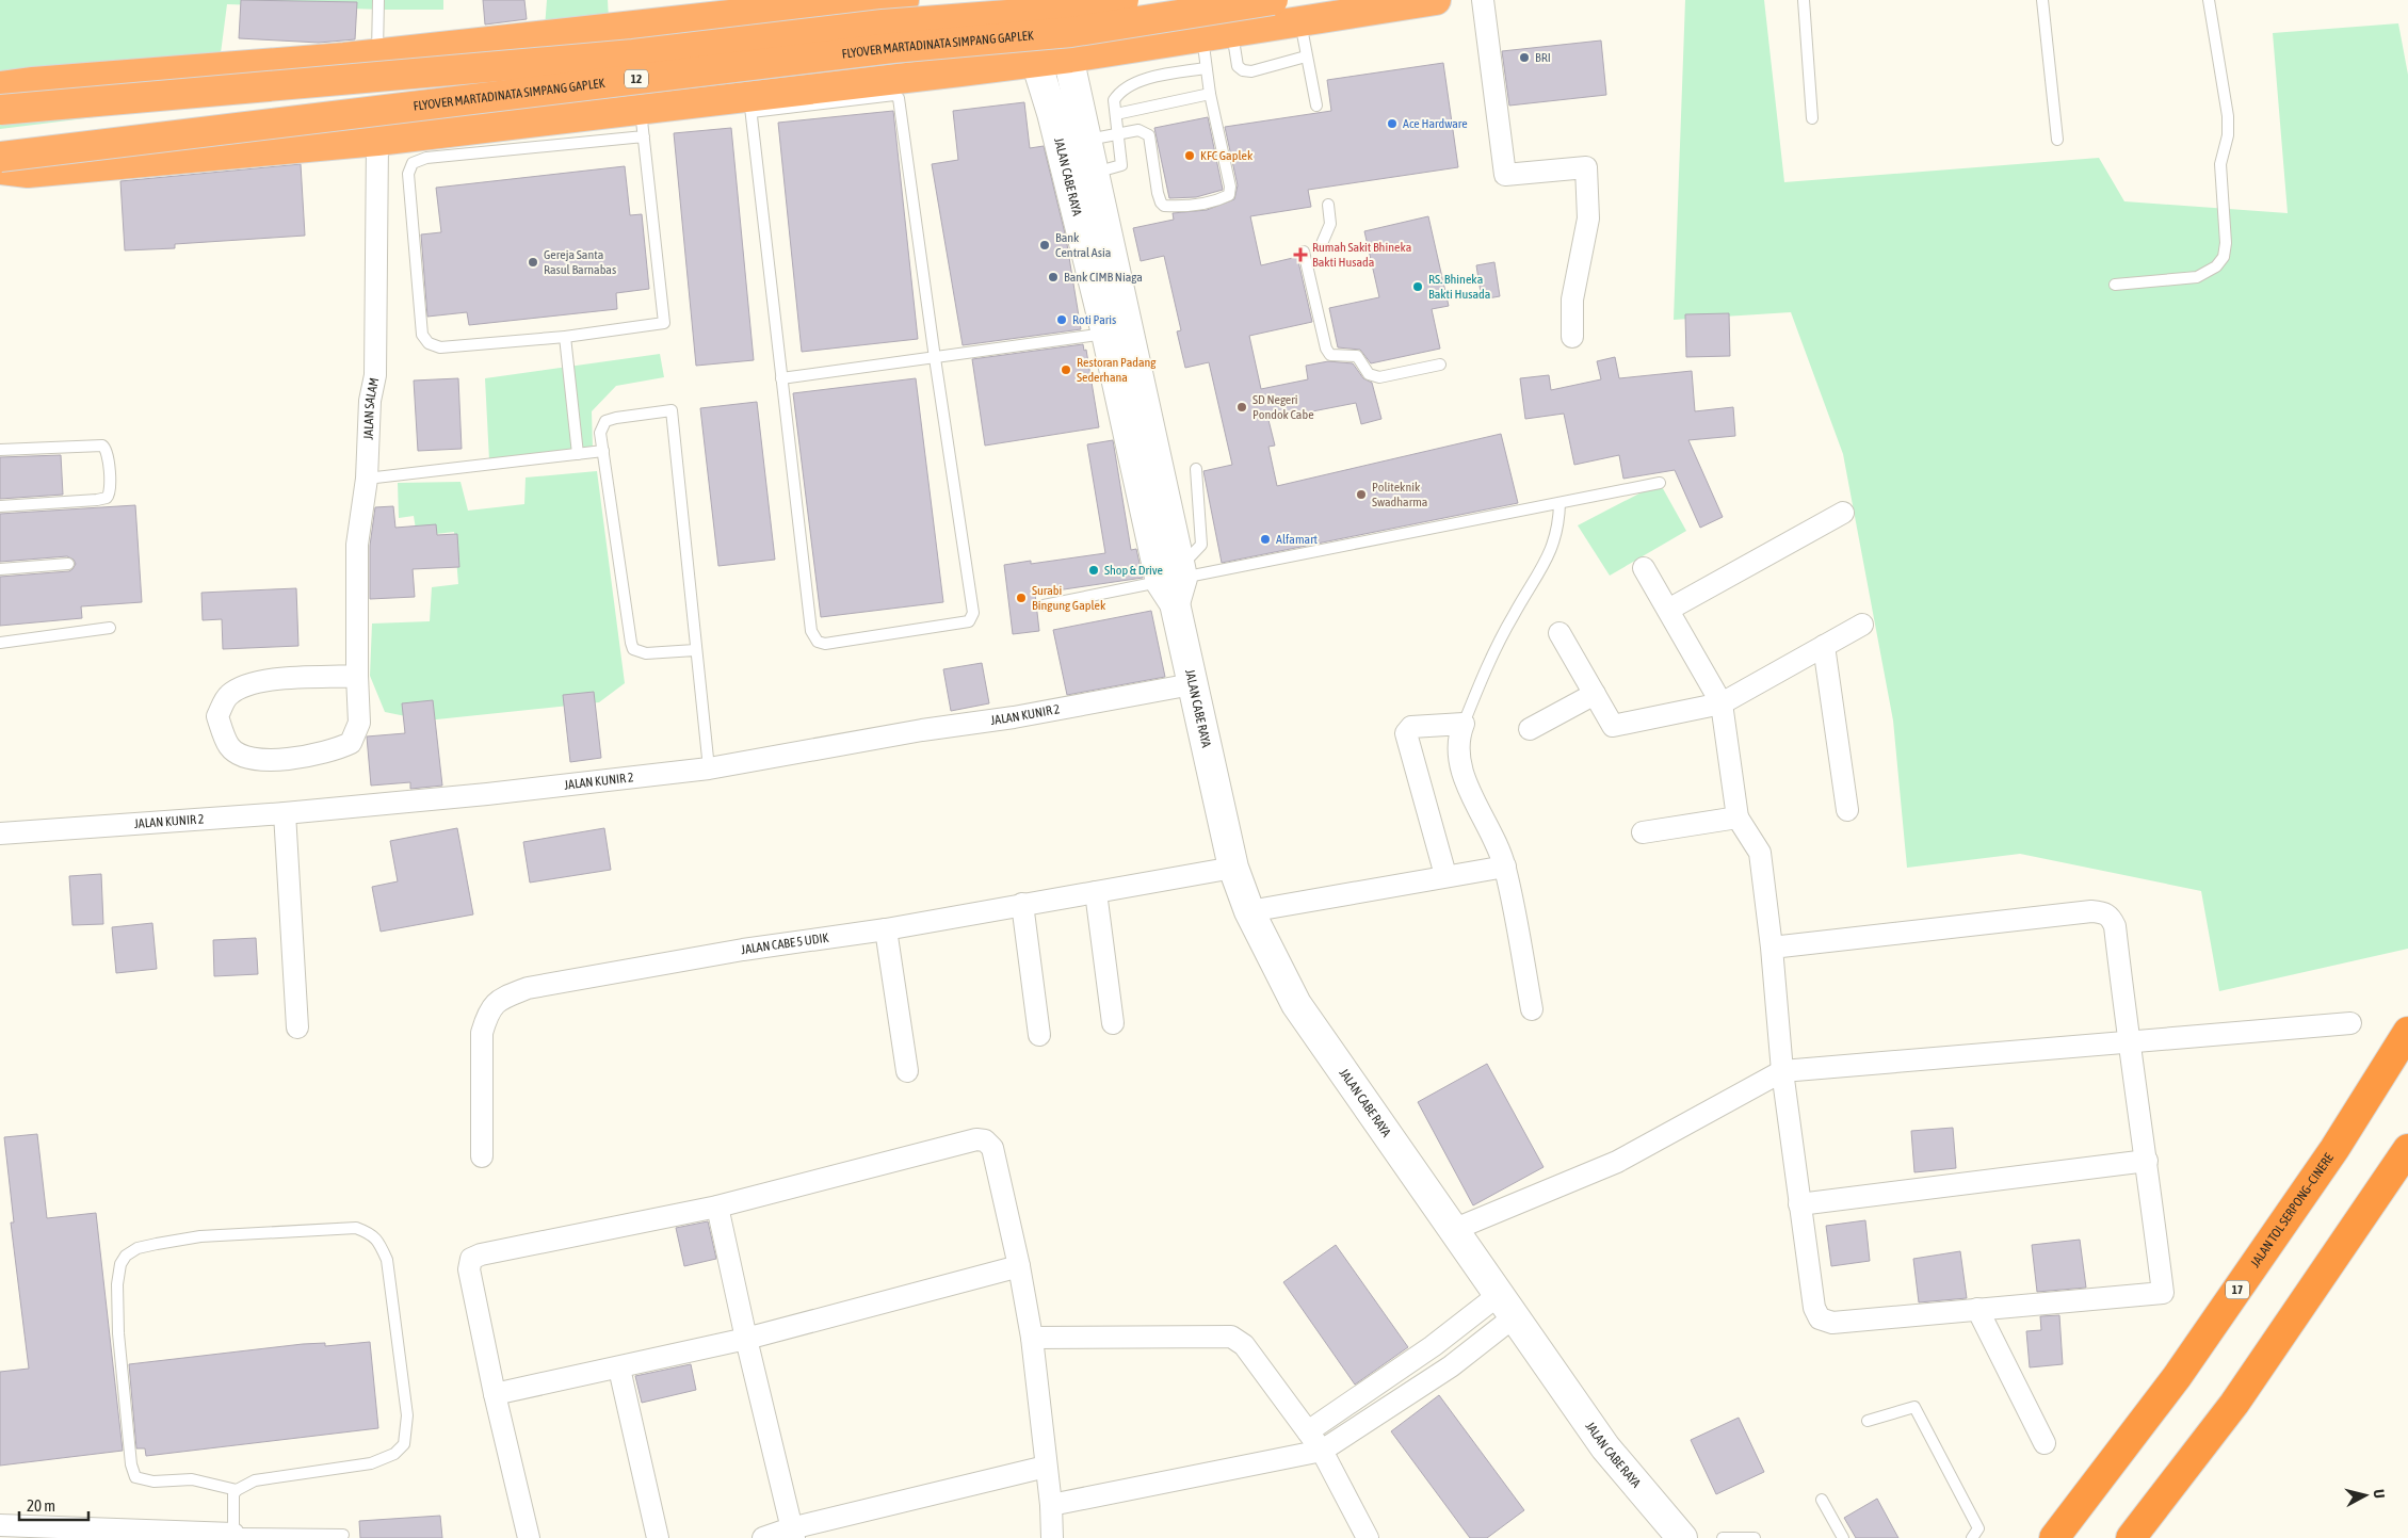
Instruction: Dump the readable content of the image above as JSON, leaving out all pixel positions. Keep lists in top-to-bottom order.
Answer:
{
  "streets": {
    "highway": [
      "FLYOVER MARTADINATA SIMPANG GAPLEK",
      "12",
      "JALAN TOL SERPONG–CINERE",
      "17"
    ],
    "main road": ["JALAN CABE RAYA"],
    "street": ["JALAN SALAM", "JALAN KUNIR 2", "JALAN CABE 5 UDIK"]
  },
  "crossings": [
    ["JALAN CABE RAYA", "JALAN KUNIR 2"],
    ["JALAN CABE RAYA", "JALAN CABE 5 UDIK"]
  ],
  "places": {
    "other": [
      "BRI",
      "Ace Hardware",
      "KFC Gaplek",
      "Bank Central Asia",
      "Gereja Santa Rasul Barnabas",
      "Bank CIMB Niaga",
      "RS. Bhineka Bakti Husada",
      "Roti Paris",
      "Restoran Padang Sederhana",
      "SD Negeri Pondok Cabe",
      "Politeknik Swadharma",
      "Alfamart",
      "Shop & Drive",
      "Surabi Bingung Gaplek"
    ],
    "health": ["Rumah Sakit Bhineka Bakti Husada"]
  },
  "scale_bar": "20 m",
  "north": "right"
}
